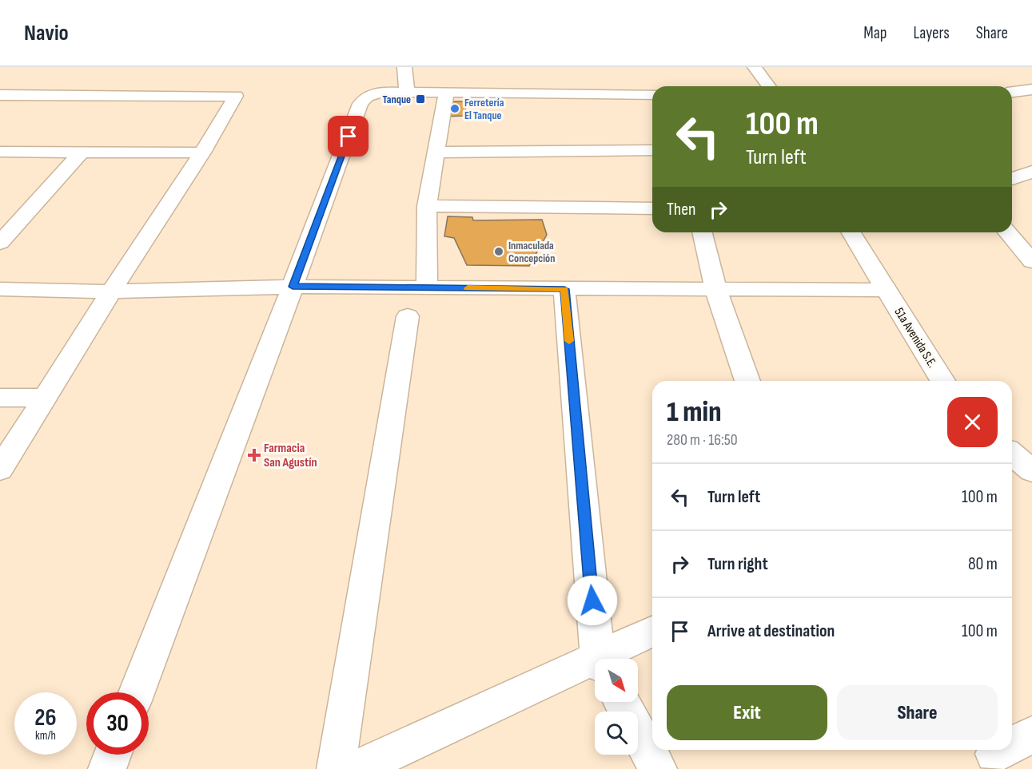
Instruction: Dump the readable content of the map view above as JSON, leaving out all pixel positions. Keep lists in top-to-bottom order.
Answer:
{
  "streets": {
    "street": ["51a Avenida S.E."]
  },
  "places": {
    "transit": ["Tanque"],
    "other": ["Ferretería El Tanque", "Inmaculada Concepción"],
    "health": ["Farmacia San Agustín"]
  },
  "north": "bottom right",
  "page": {
    "header": "Navio",
    "nav": ["Map", "Layers", "Share"],
    "turn": ["100 m", "Turn left"],
    "then": "Then",
    "heading": ["1 min", "280 m · 16:50"],
    "list": [
      {
        "name": "Turn left",
        "value": "100 m"
      },
      {
        "name": "Turn right",
        "value": "80 m"
      },
      {
        "name": "Arrive at destination",
        "value": "100 m"
      }
    ],
    "buttons": ["Exit", "Share"],
    "speed": "26 km/h",
    "limit": "30"
  }
}
